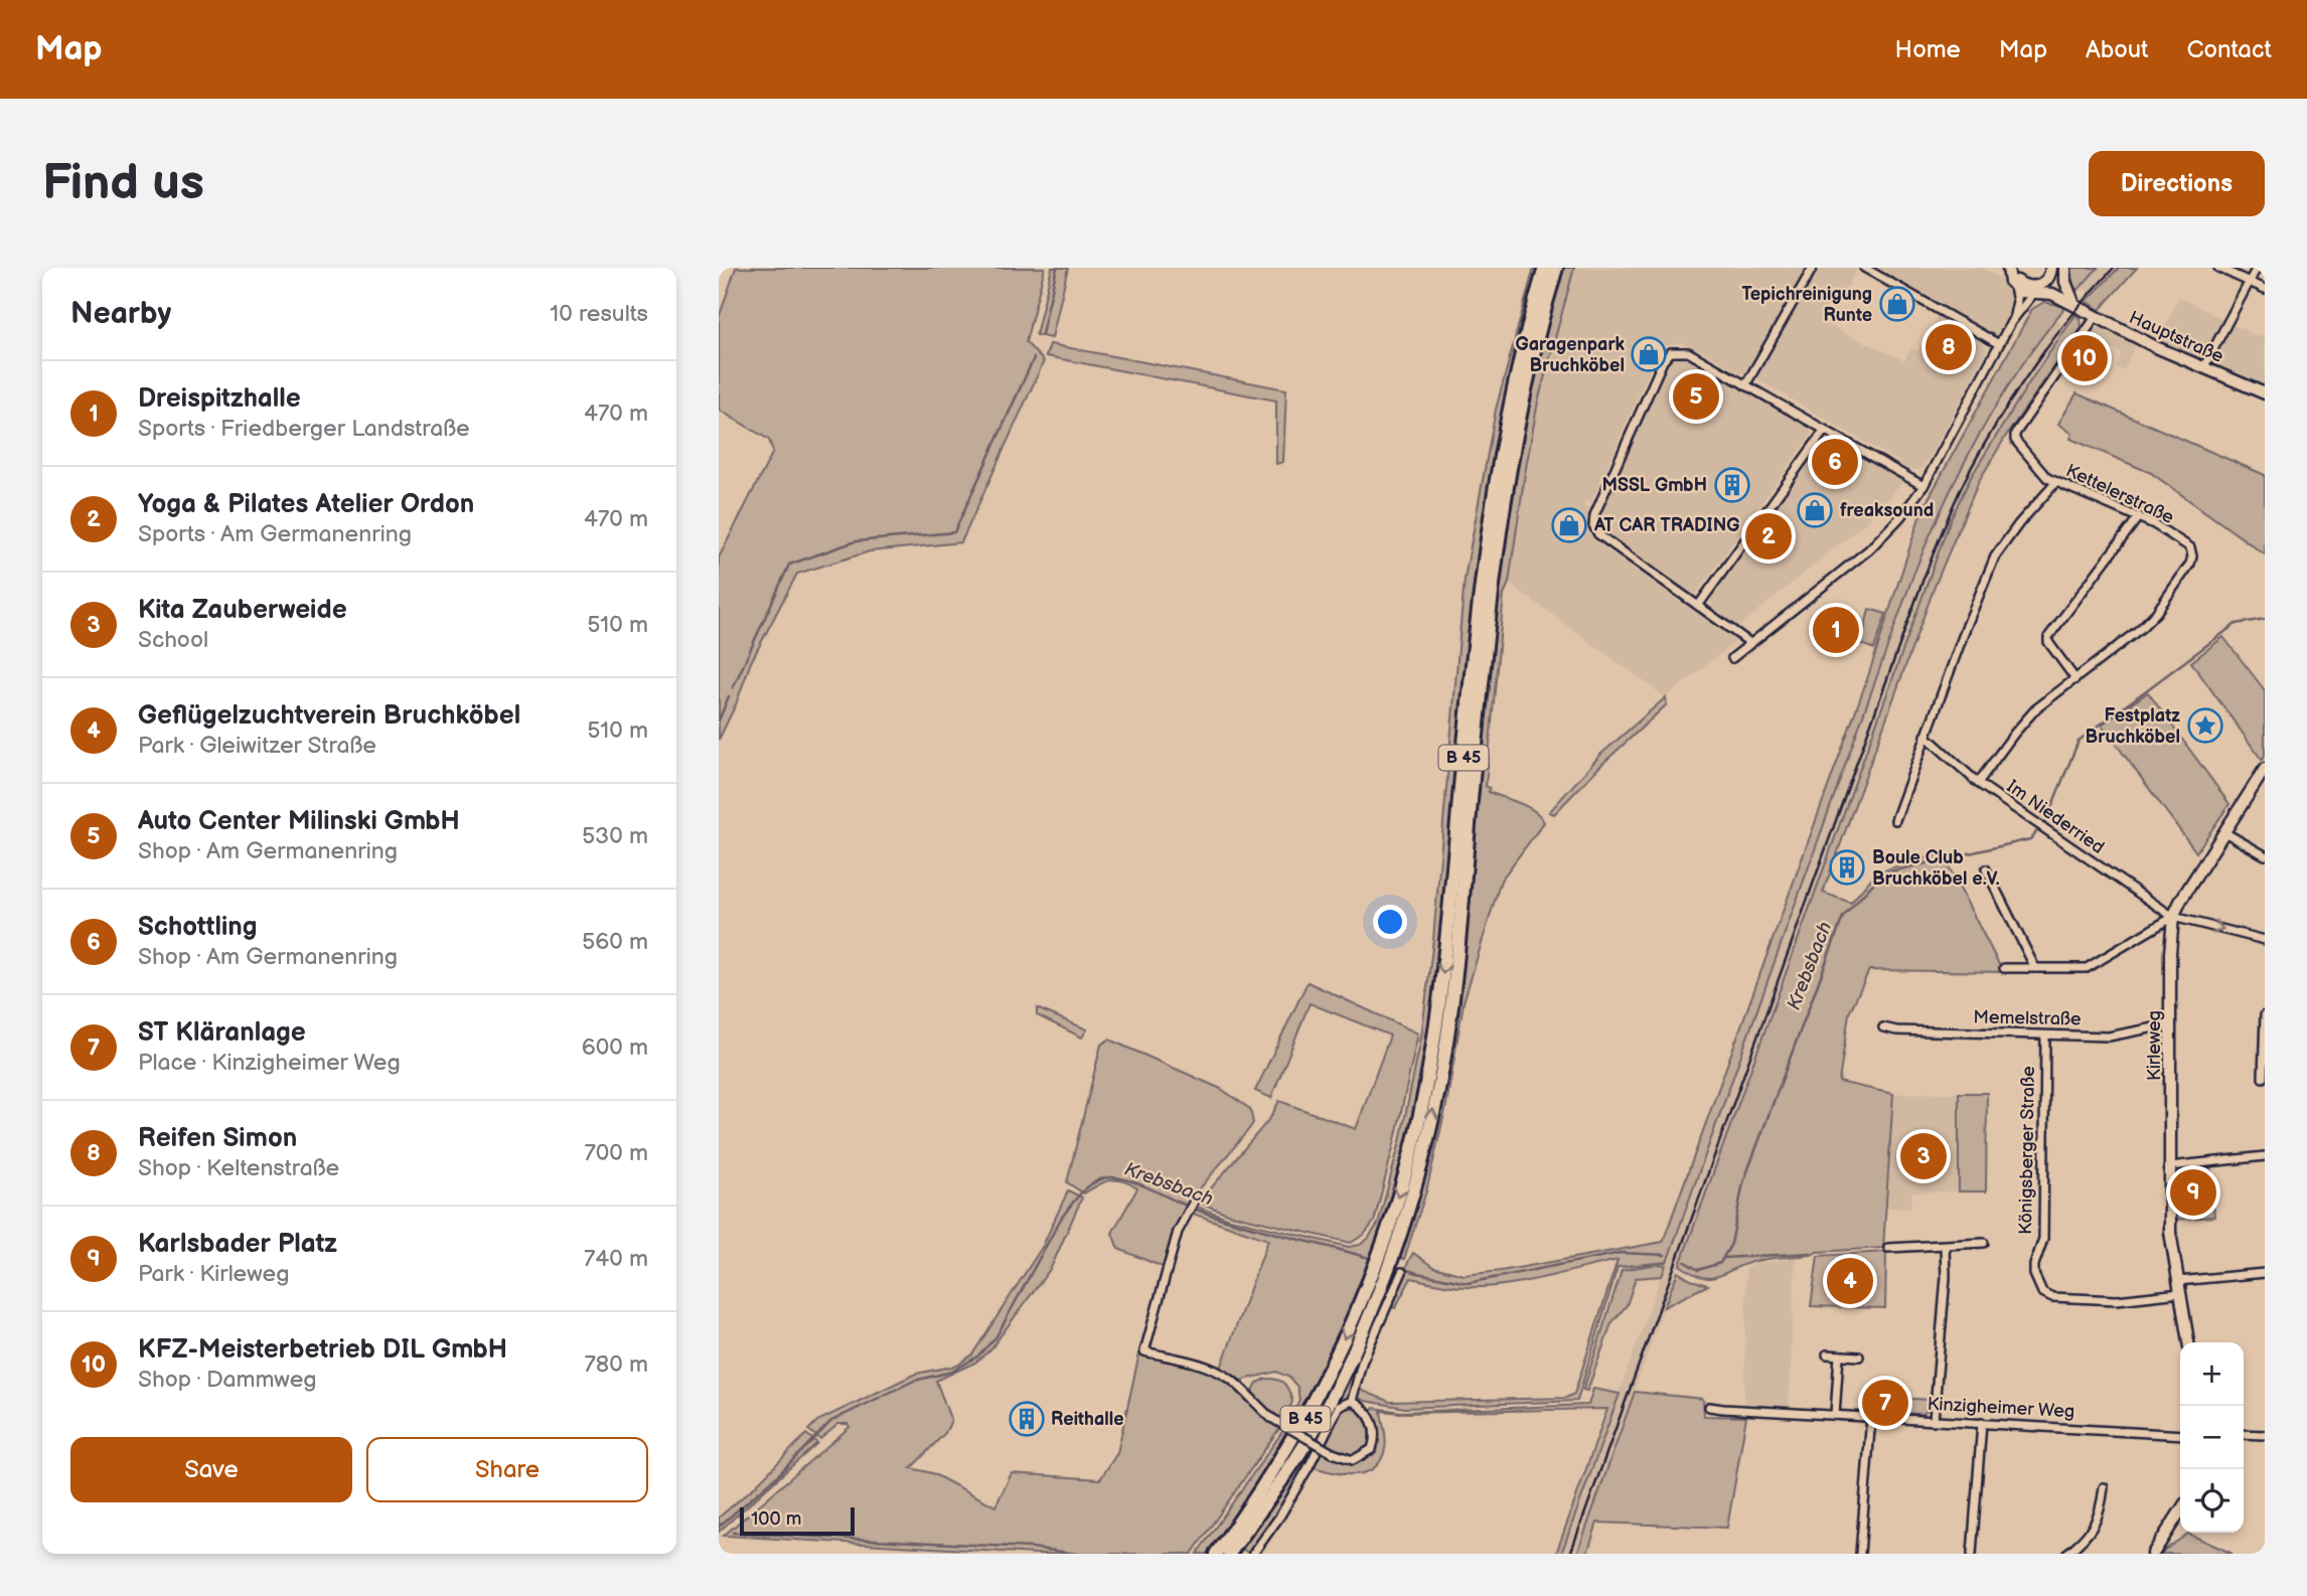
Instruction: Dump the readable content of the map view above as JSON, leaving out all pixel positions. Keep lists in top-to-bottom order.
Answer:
{
  "streets": {
    "highway": ["B 45"],
    "street": [
      "Hauptstraße",
      "Kettelerstraße",
      "Im Niederried",
      "Memelstraße",
      "Kirleweg",
      "Königsberger Straße",
      "Kinzigheimer Weg"
    ]
  },
  "crossings": [
    ["Hauptstraße", "Kettelerstraße"],
    ["Im Niederried", "Kirleweg"],
    ["Memelstraße", "Kirleweg"],
    ["Memelstraße", "Königsberger Straße"],
    ["Kirleweg", "Königsberger Straße"]
  ],
  "water": ["Krebsbach"],
  "places": {
    "shop": [
      "Tepichreinigung Runte",
      "Garagenpark Bruchköbel",
      "freaksound",
      "AT CAR TRADING"
    ],
    "building": ["MSSL GmbH", "Boule Club Bruchköbel e.V.", "Reithalle"],
    "place": ["Festplatz Bruchköbel"]
  },
  "scale_bar": "100 m",
  "page": {
    "header": "Map",
    "nav": [
      "Home",
      "Map",
      "About",
      "Contact"
    ],
    "buttons": [
      "Directions",
      ["Save", "Share"]
    ],
    "title": "Find us",
    "heading": ["Nearby", "10 results"],
    "pins": [
      "8",
      "10",
      "5",
      "6",
      "2",
      "1",
      "3",
      "9",
      "4",
      "7"
    ],
    "list": [
      {
        "mark": "1",
        "name": "Dreispitzhalle",
        "note": "Sports · Friedberger Landstraße",
        "value": "470 m"
      },
      {
        "mark": "2",
        "name": "Yoga & Pilates Atelier Ordon",
        "note": "Sports · Am Germanenring",
        "value": "470 m"
      },
      {
        "mark": "3",
        "name": "Kita Zauberweide",
        "note": "School",
        "value": "510 m"
      },
      {
        "mark": "4",
        "name": "Geflügelzuchtverein Bruchköbel",
        "note": "Park · Gleiwitzer Straße",
        "value": "510 m"
      },
      {
        "mark": "5",
        "name": "Auto Center Milinski GmbH",
        "note": "Shop · Am Germanenring",
        "value": "530 m"
      },
      {
        "mark": "6",
        "name": "Schottling",
        "note": "Shop · Am Germanenring",
        "value": "560 m"
      },
      {
        "mark": "7",
        "name": "ST Kläranlage",
        "note": "Place · Kinzigheimer Weg",
        "value": "600 m"
      },
      {
        "mark": "8",
        "name": "Reifen Simon",
        "note": "Shop · Keltenstraße",
        "value": "700 m"
      },
      {
        "mark": "9",
        "name": "Karlsbader Platz",
        "note": "Park · Kirleweg",
        "value": "740 m"
      },
      {
        "mark": "10",
        "name": "KFZ-Meisterbetrieb DIL GmbH",
        "note": "Shop · Dammweg",
        "value": "780 m"
      }
    ],
    "map_buttons": ["+", "−"],
    "scale": "100 m"
  }
}
